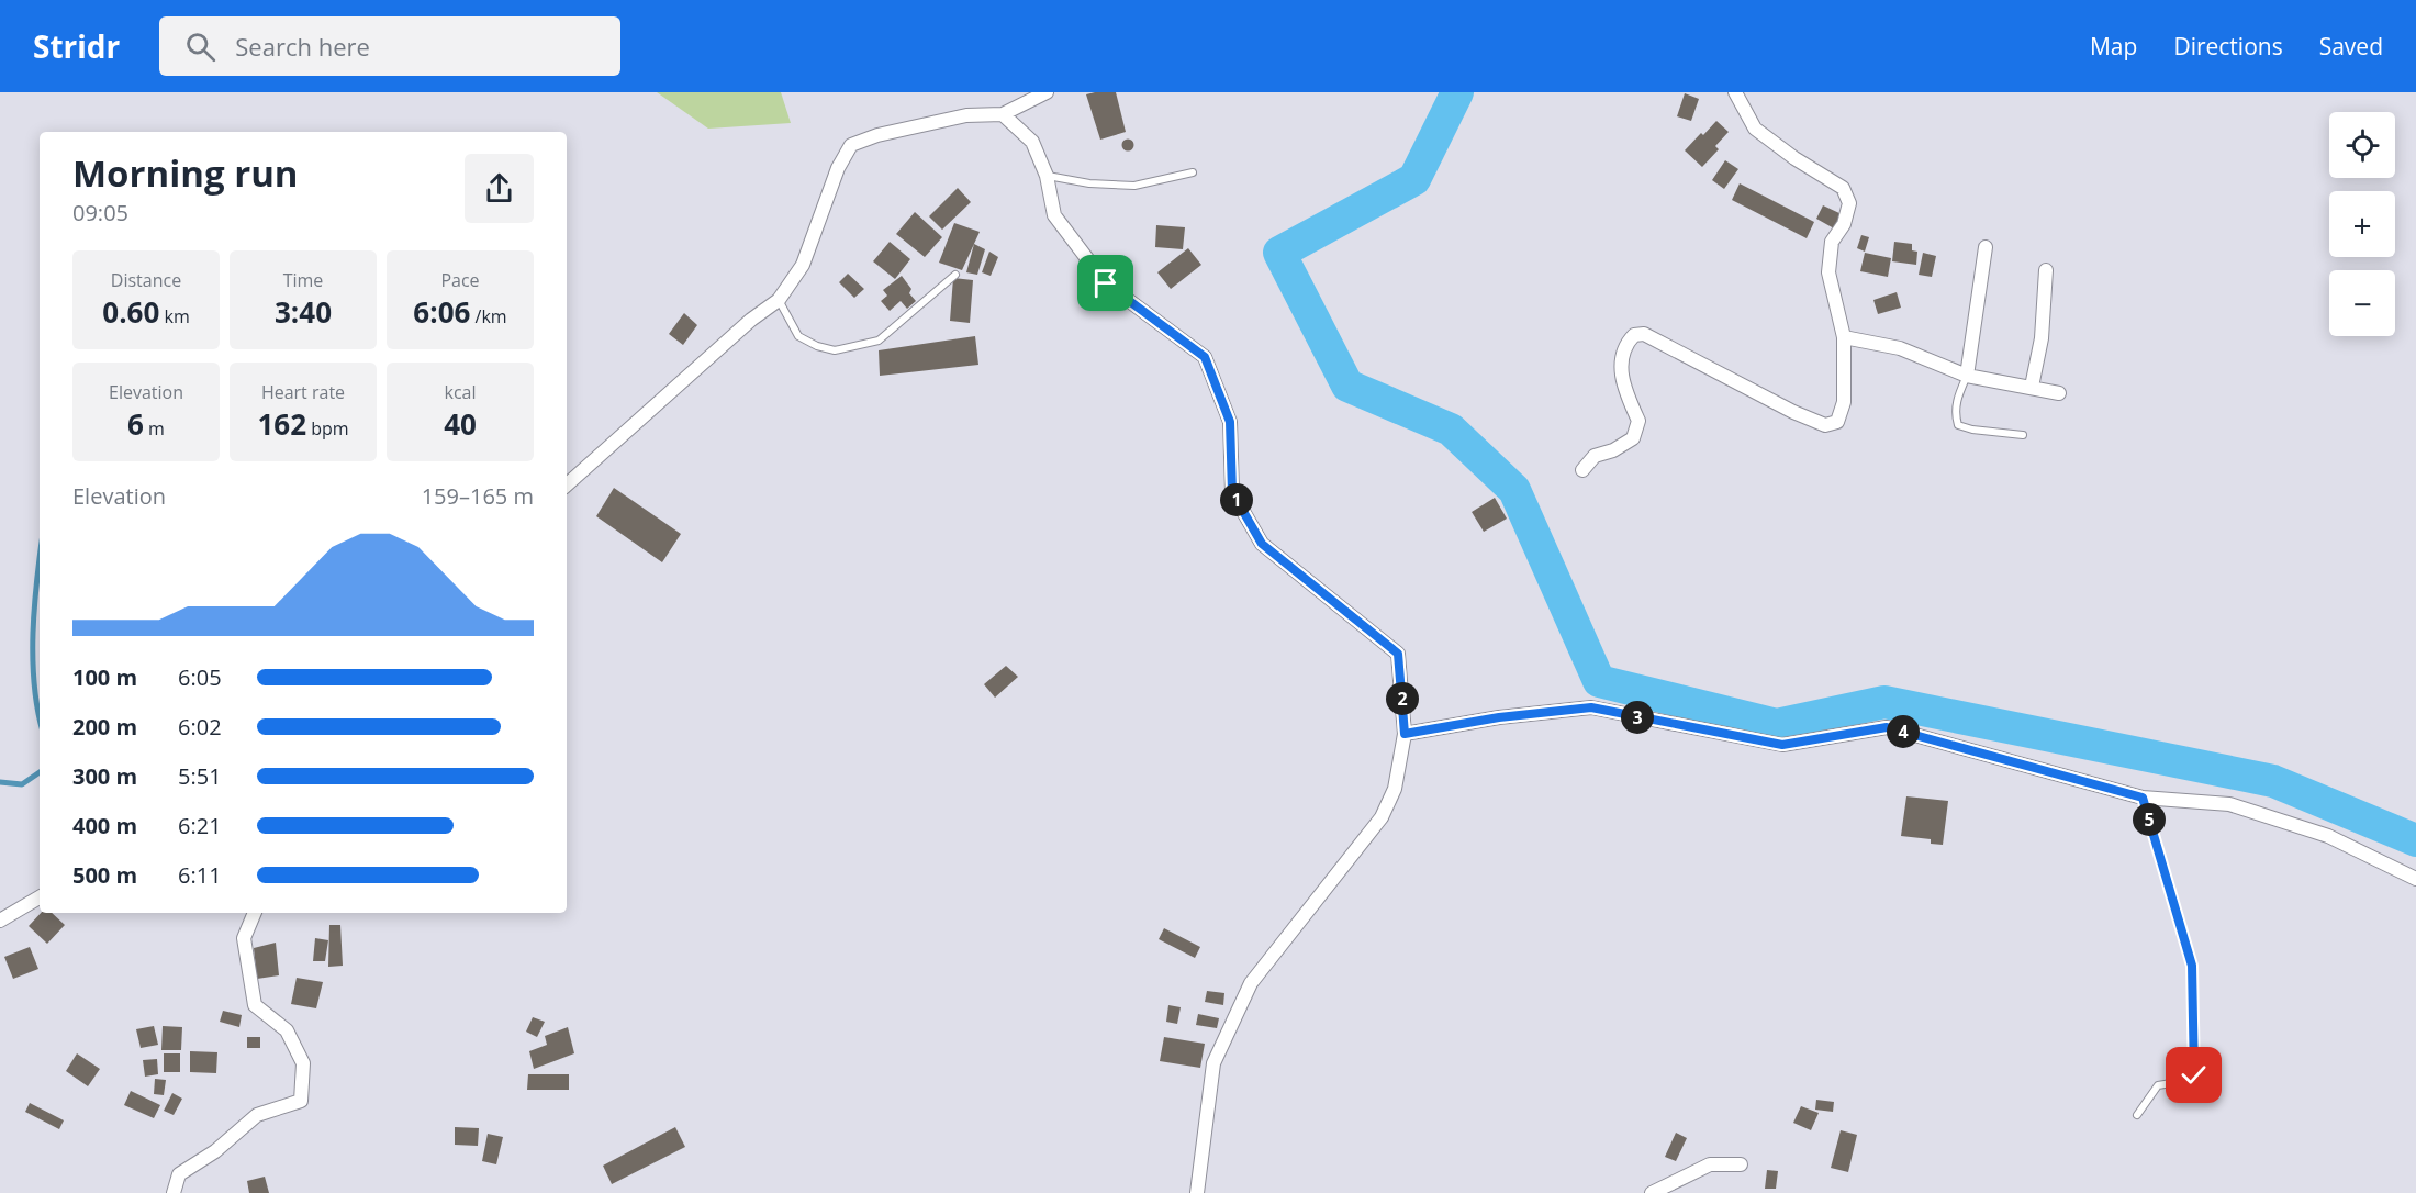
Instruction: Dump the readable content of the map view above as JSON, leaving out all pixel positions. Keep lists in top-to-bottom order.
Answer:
{
  "page": {
    "header": "Stridr",
    "search": "Search here",
    "nav": ["Map", "Directions", "Saved"],
    "map_buttons": ["+", "−"],
    "heading": ["Morning run", "09:05"],
    "stats": [
      ["Distance", "0.60 km"],
      ["Time", "3:40"],
      ["Pace", "6:06 /km"],
      ["Elevation", "6 m"],
      ["Heart rate", "162 bpm"],
      ["kcal", "40"]
    ],
    "chart": ["Elevation", "159–165 m"],
    "pins": [
      "1",
      "2",
      "3",
      "4",
      "5"
    ],
    "list": [
      {
        "name": "100 m",
        "note": "6:05"
      },
      {
        "name": "200 m",
        "note": "6:02"
      },
      {
        "name": "300 m",
        "note": "5:51"
      },
      {
        "name": "400 m",
        "note": "6:21"
      },
      {
        "name": "500 m",
        "note": "6:11"
      }
    ]
  }
}
